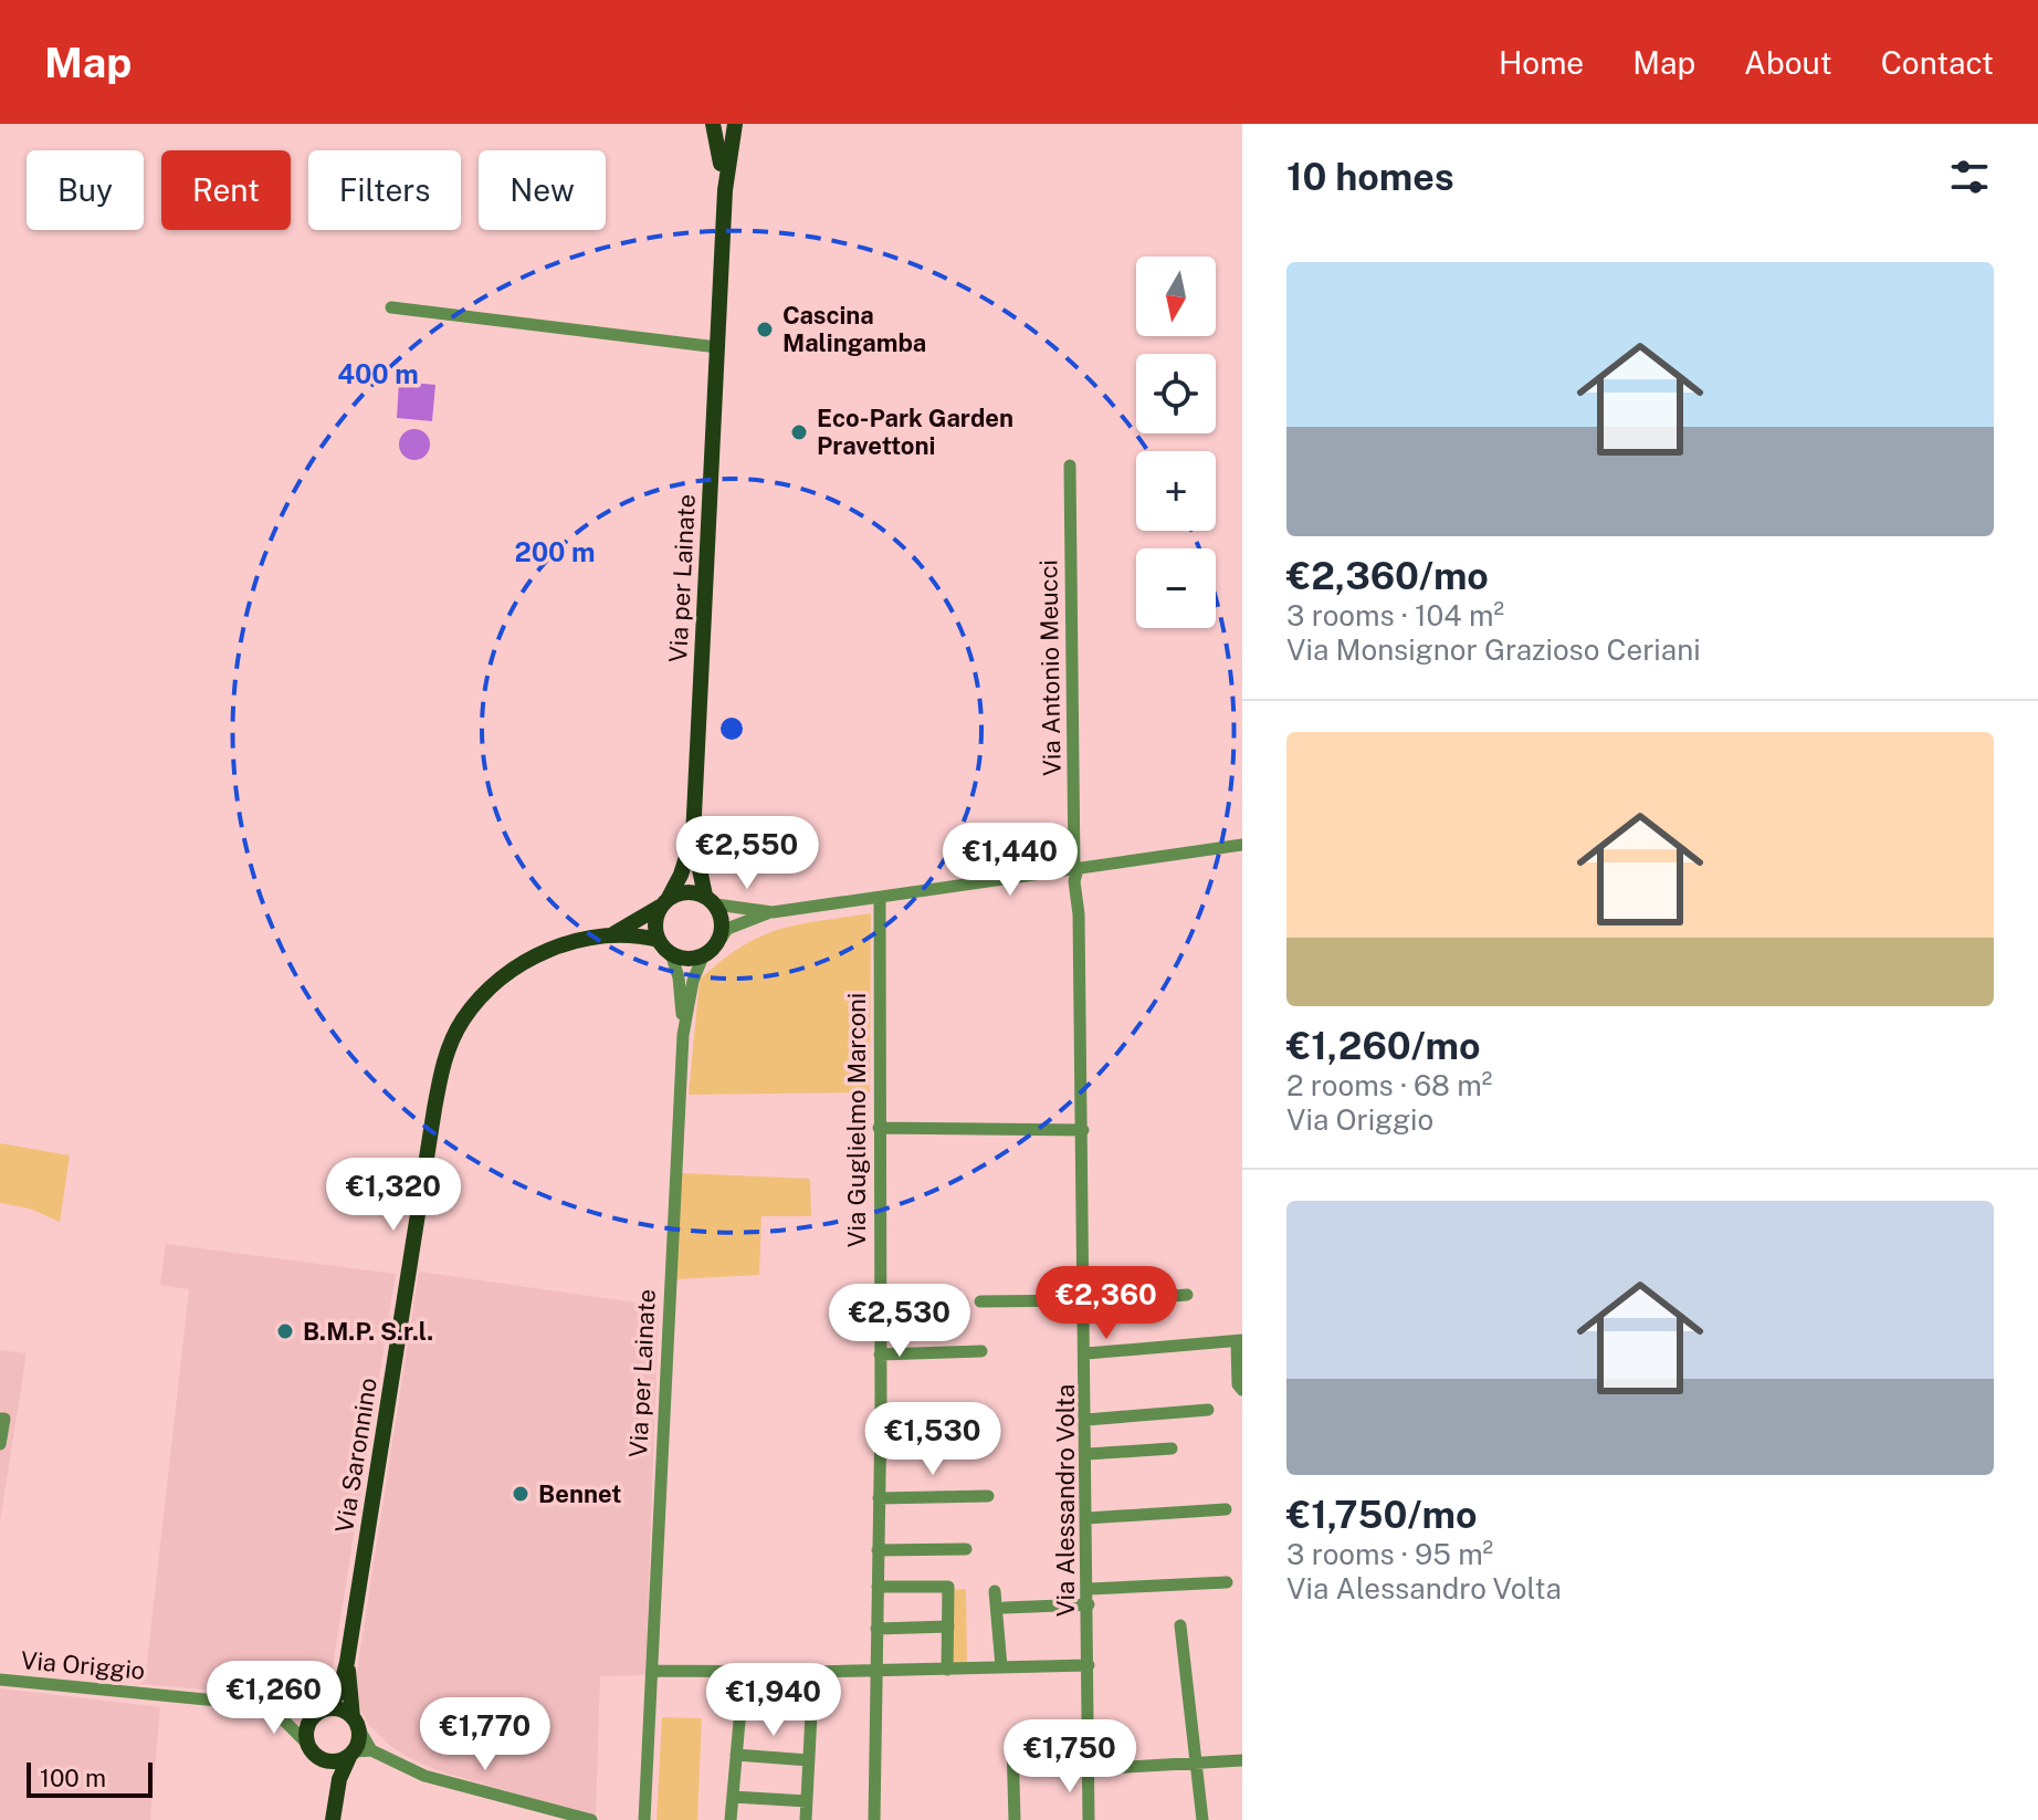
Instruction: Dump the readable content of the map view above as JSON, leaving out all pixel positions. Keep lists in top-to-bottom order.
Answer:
{
  "streets": {
    "main road": ["Via per Lainate", "Via Saronnino"],
    "street": [
      "Via Antonio Meucci",
      "Via Guglielmo Marconi",
      "Via Alessandro Volta",
      "Via Origgio"
    ]
  },
  "crossings": [
    ["Via per Lainate", "Via Saronnino"],
    ["Via Antonio Meucci", "Via Alessandro Volta"],
    ["Via Saronnino", "Via Origgio"]
  ],
  "places": [
    "Cascina Malingamba",
    "Eco-Park Garden Pravettoni",
    "B.M.P. S.r.l.",
    "Bennet"
  ],
  "scale_bar": "100 m",
  "north": "bottom",
  "page": {
    "header": "Map",
    "nav": [
      "Home",
      "Map",
      "About",
      "Contact"
    ],
    "heading": "10 homes",
    "chip": [
      "Buy",
      "Rent",
      "Filters",
      "New"
    ],
    "list": [
      {
        "name": "€2,360/mo",
        "note": "3 rooms · 104 m² · Via Monsignor Grazioso Ceriani"
      },
      {
        "name": "€1,260/mo",
        "note": "2 rooms · 68 m² · Via Origgio"
      },
      {
        "name": "€1,750/mo",
        "note": "3 rooms · 95 m² · Via Alessandro Volta"
      }
    ],
    "map_buttons": ["+", "−"],
    "price": [
      "€2,550",
      "€1,440",
      "€1,320",
      "€2,360",
      "€2,530",
      "€1,530",
      "€1,260",
      "€1,940",
      "€1,770",
      "€1,750"
    ],
    "scale": "100 m"
  },
  "rings": ["400 m", "200 m"]
}
